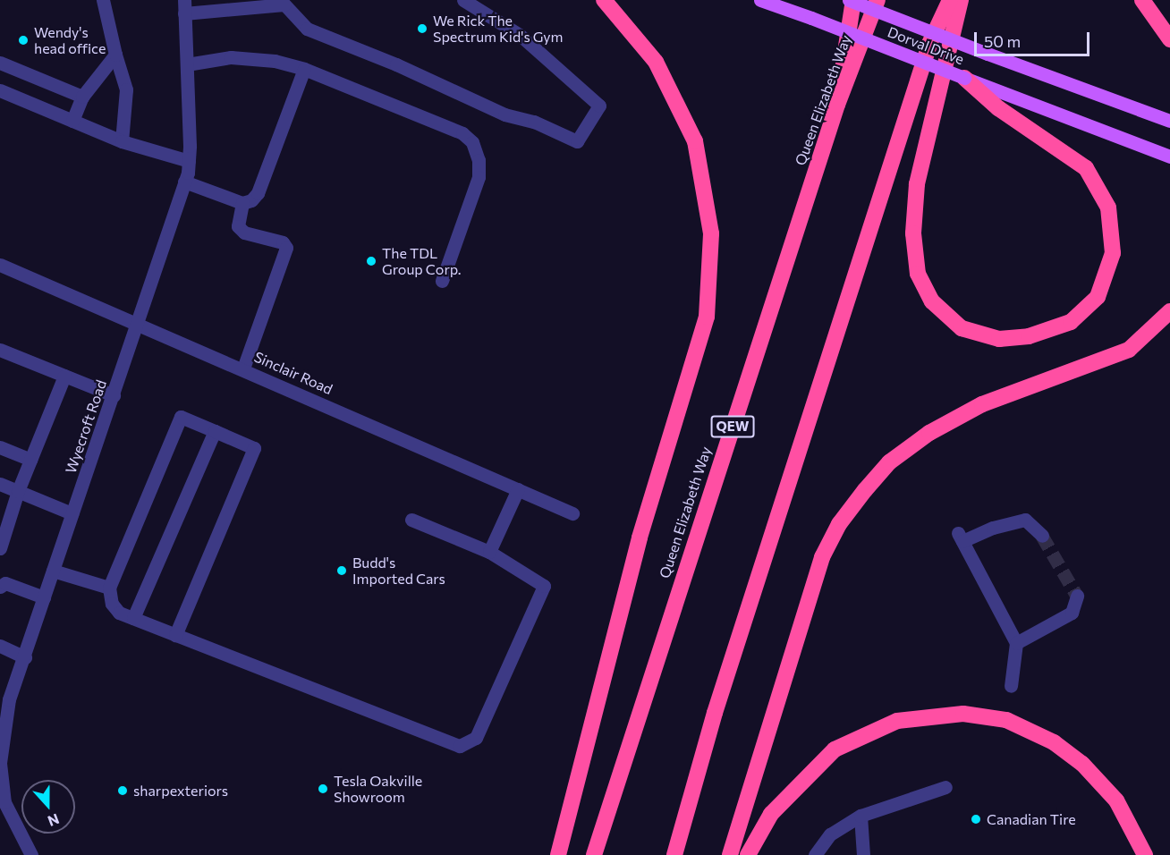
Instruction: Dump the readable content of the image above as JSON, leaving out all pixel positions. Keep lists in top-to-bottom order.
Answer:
{
  "streets": {
    "highway": ["Queen Elizabeth Way", "QEW"],
    "main road": ["Dorval Drive"],
    "street": ["Sinclair Road", "Wyecroft Road"]
  },
  "crossings": [
    ["Sinclair Road", "Wyecroft Road"]
  ],
  "places": [
    "We Rick The Spectrum Kid's Gym",
    "Wendy's head office",
    "The TDL Group Corp.",
    "Budd's Imported Cars",
    "Tesla Oakville Showroom",
    "sharpexteriors",
    "Canadian Tire"
  ],
  "scale_bar": "50 m",
  "north": "bottom"
}
